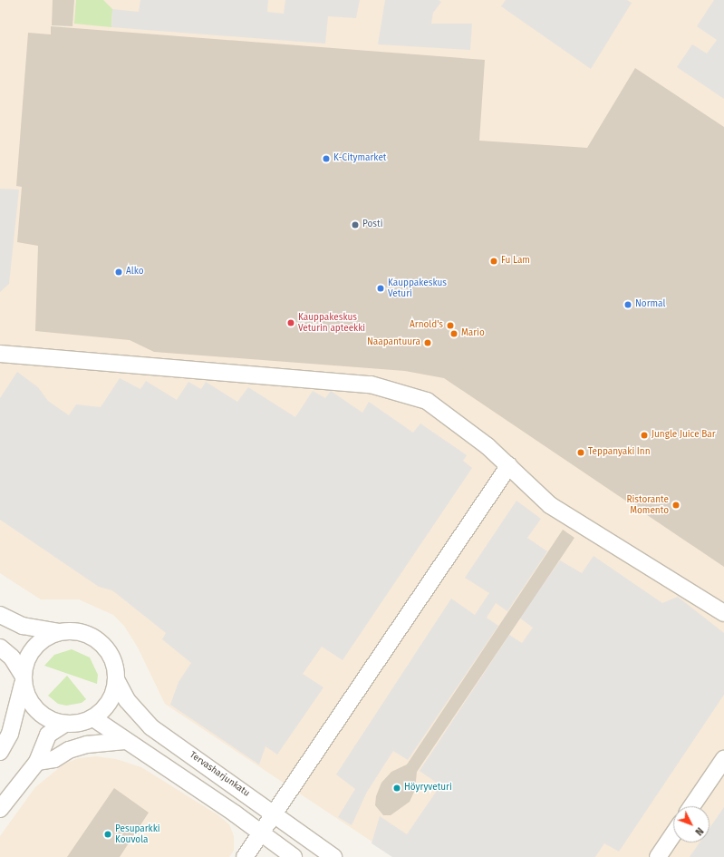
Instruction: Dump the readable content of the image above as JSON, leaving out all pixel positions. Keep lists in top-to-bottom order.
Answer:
{
  "streets": {
    "street": ["Tervasharjunkatu"]
  },
  "places": [
    "K-Citymarket",
    "Posti",
    "Fu Lam",
    "Alko",
    "Kauppakeskus Veturi",
    "Normal",
    "Kauppakeskus Veturin apteekki",
    "Arnold's",
    "Mario",
    "Naapantuura",
    "Jungle Juice Bar",
    "Teppanyaki Inn",
    "Ristorante Momento",
    "Höyryveturi",
    "Pesuparkki Kouvola"
  ],
  "north": "bottom right"
}
